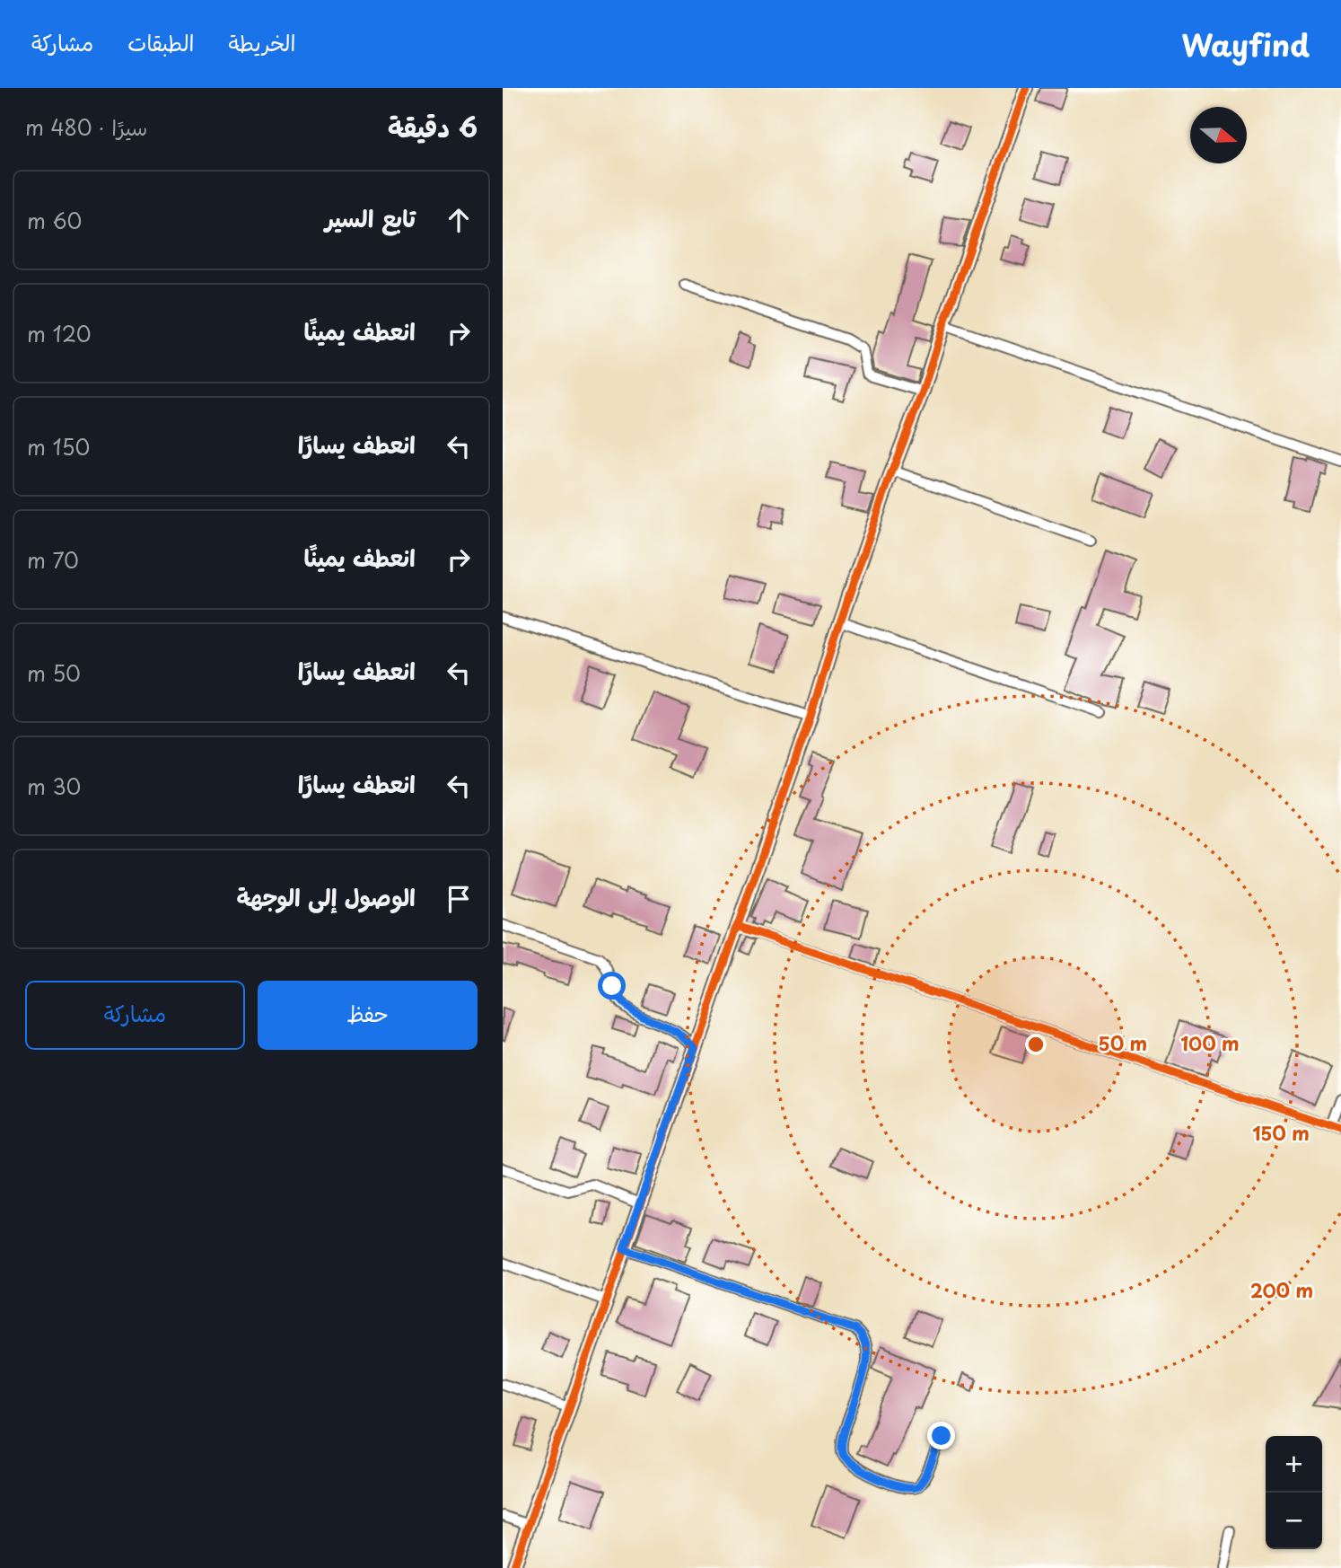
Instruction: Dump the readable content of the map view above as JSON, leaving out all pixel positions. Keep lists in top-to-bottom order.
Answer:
{
  "north": "right",
  "page": {
    "header": "Wayfind",
    "nav": ["الخريطة", "الطبقات", "مشاركة"],
    "heading": ["6 دقيقة", "سيرًا · 480 m"],
    "list": [
      ["تابع السير", "60 m"],
      ["انعطف يمينًا", "120 m"],
      ["انعطف يسارًا", "150 m"],
      ["انعطف يمينًا", "70 m"],
      ["انعطف يسارًا", "50 m"],
      ["انعطف يسارًا", "30 m"],
      "الوصول إلى الوجهة"
    ],
    "buttons": ["حفظ", "مشاركة"],
    "map_buttons": ["+", "−"]
  },
  "rings": [
    "50 m",
    "100 m",
    "150 m",
    "200 m"
  ]
}
